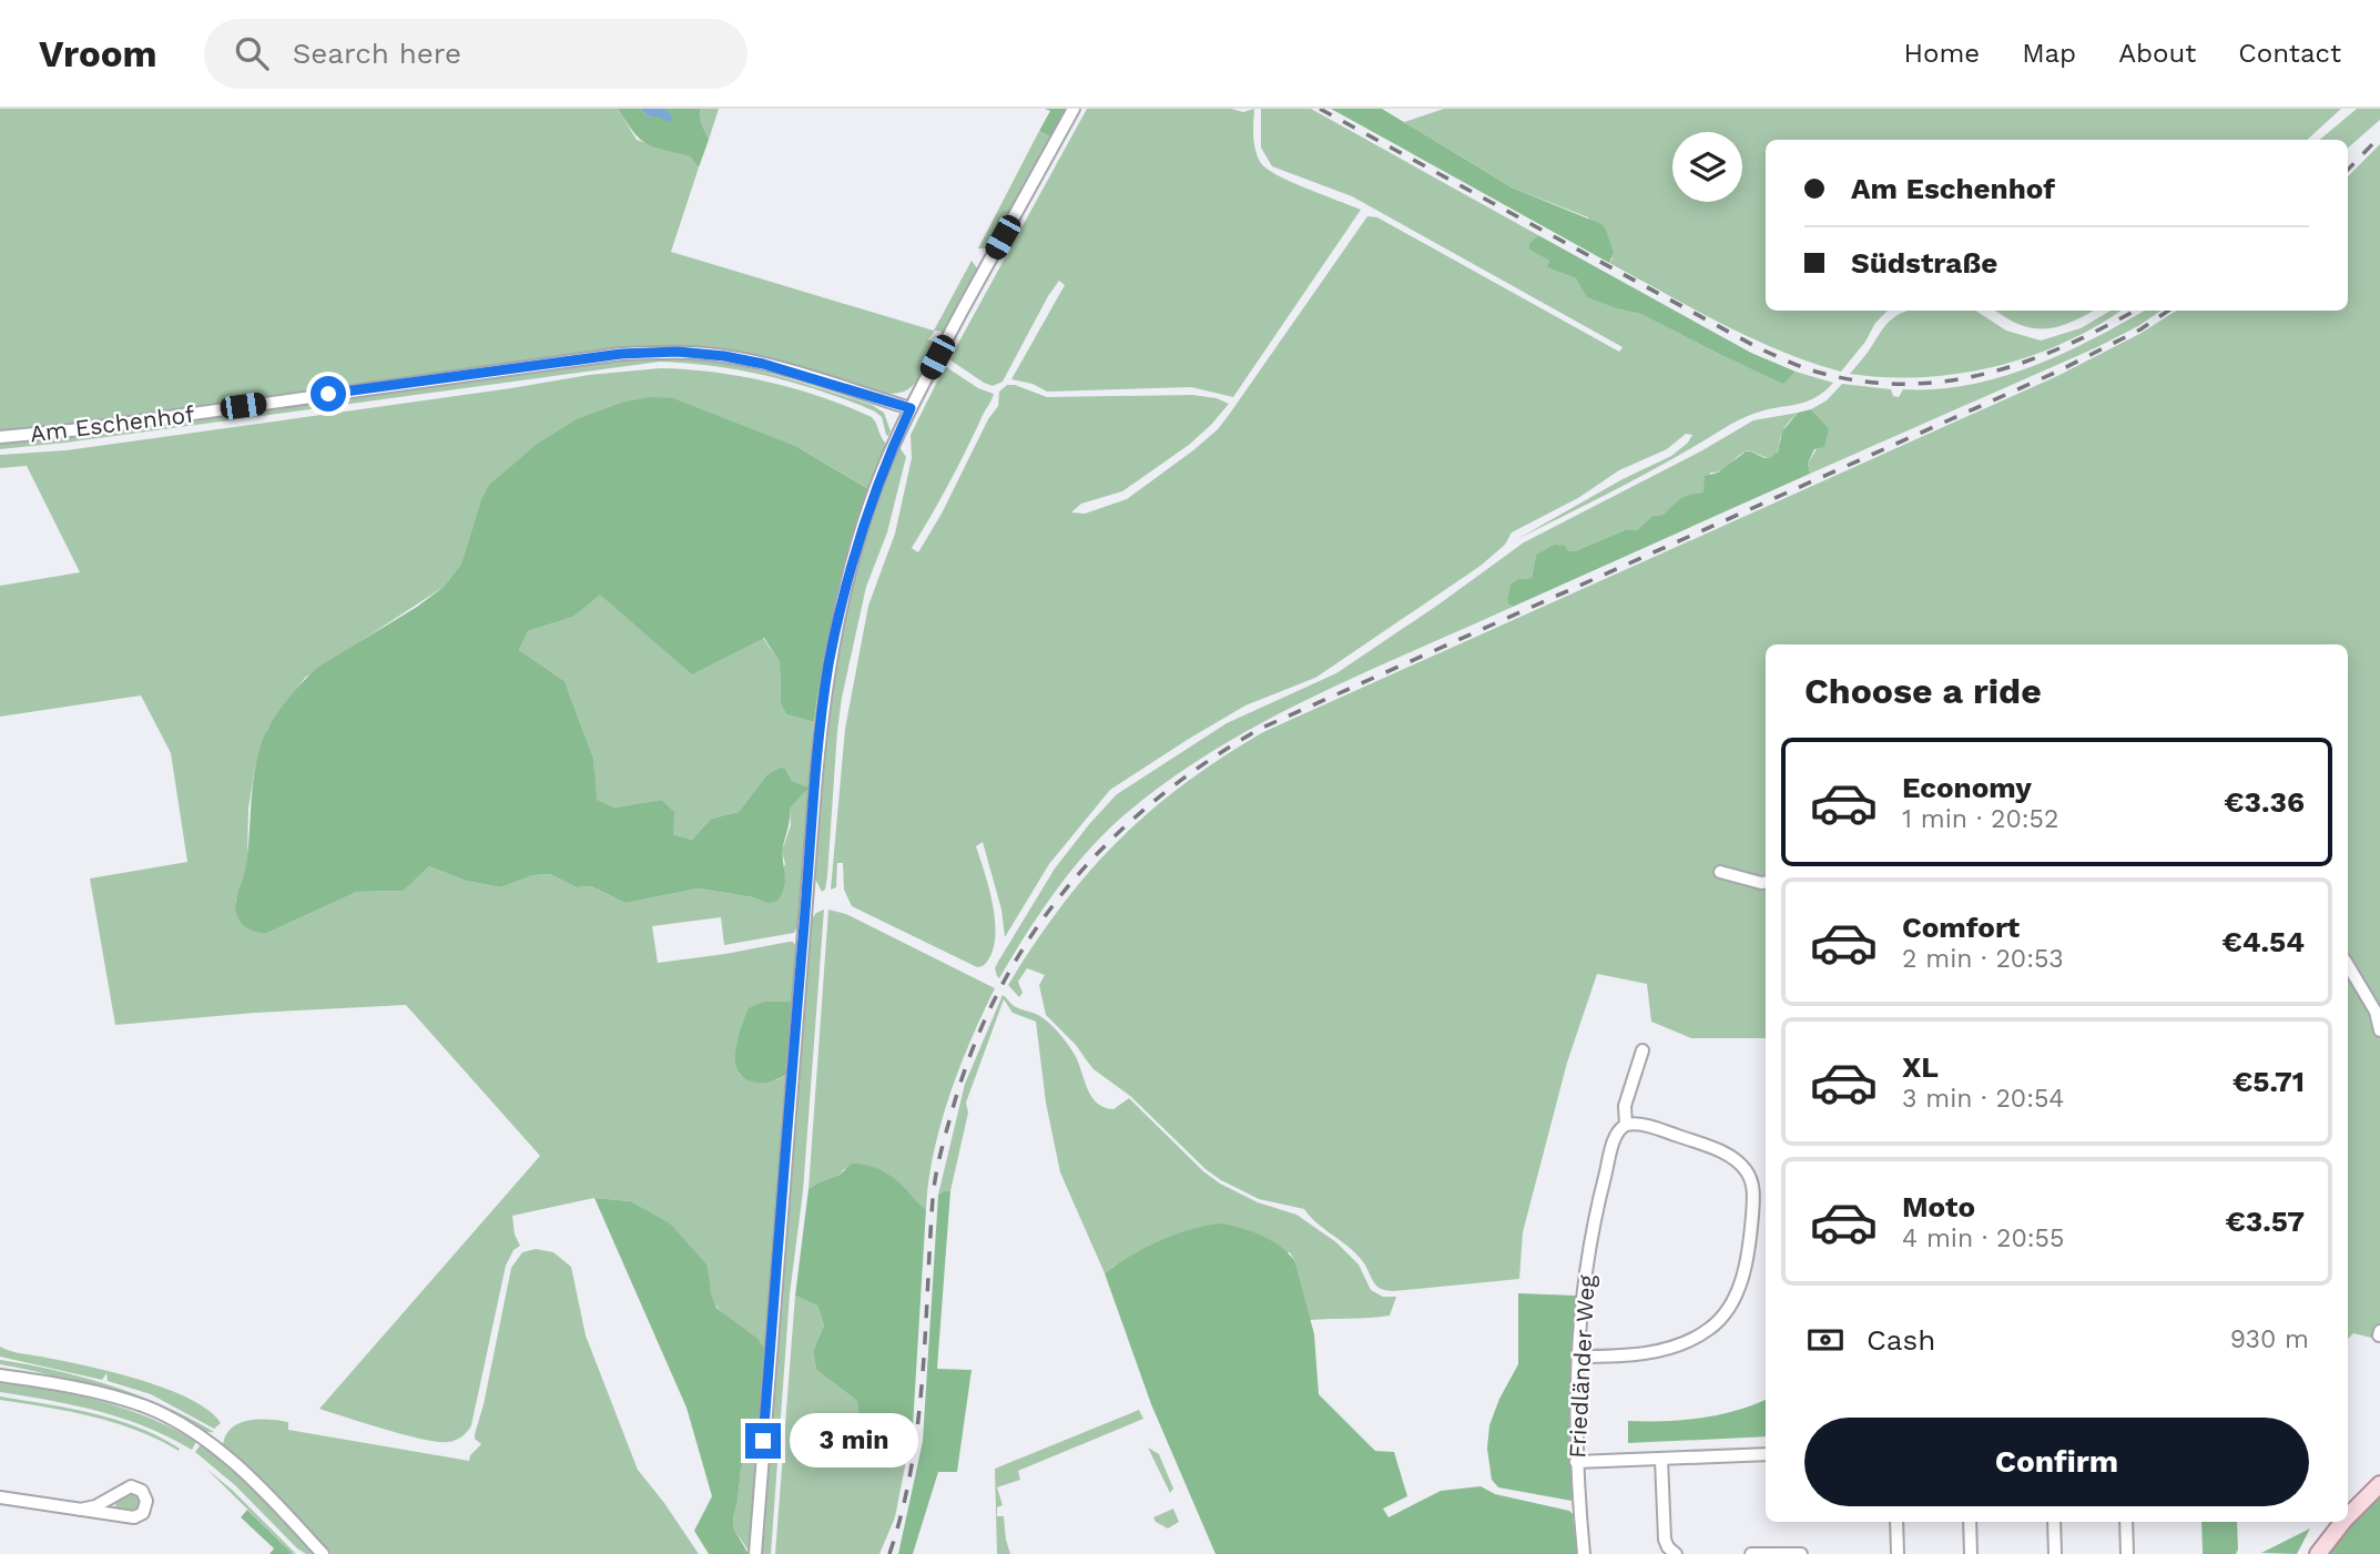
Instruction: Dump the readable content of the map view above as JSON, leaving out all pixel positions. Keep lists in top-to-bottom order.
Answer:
{
  "streets": {
    "street": ["Am Eschenhof", "Friedländer Weg"]
  },
  "page": {
    "header": "Vroom",
    "search": "Search here",
    "nav": [
      "Home",
      "Map",
      "About",
      "Contact"
    ],
    "banner": ["Am Eschenhof", "Südstraße"],
    "heading": "Choose a ride",
    "list": [
      {
        "name": "Economy",
        "note": "1 min · 20:52",
        "value": "€3.36"
      },
      {
        "name": "Comfort",
        "note": "2 min · 20:53",
        "value": "€4.54"
      },
      {
        "name": "XL",
        "note": "3 min · 20:54",
        "value": "€5.71"
      },
      {
        "name": "Moto",
        "note": "4 min · 20:55",
        "value": "€3.57"
      }
    ],
    "pay": ["Cash", "930 m"],
    "buttons": "Confirm",
    "bubble": "3 min"
  }
}
